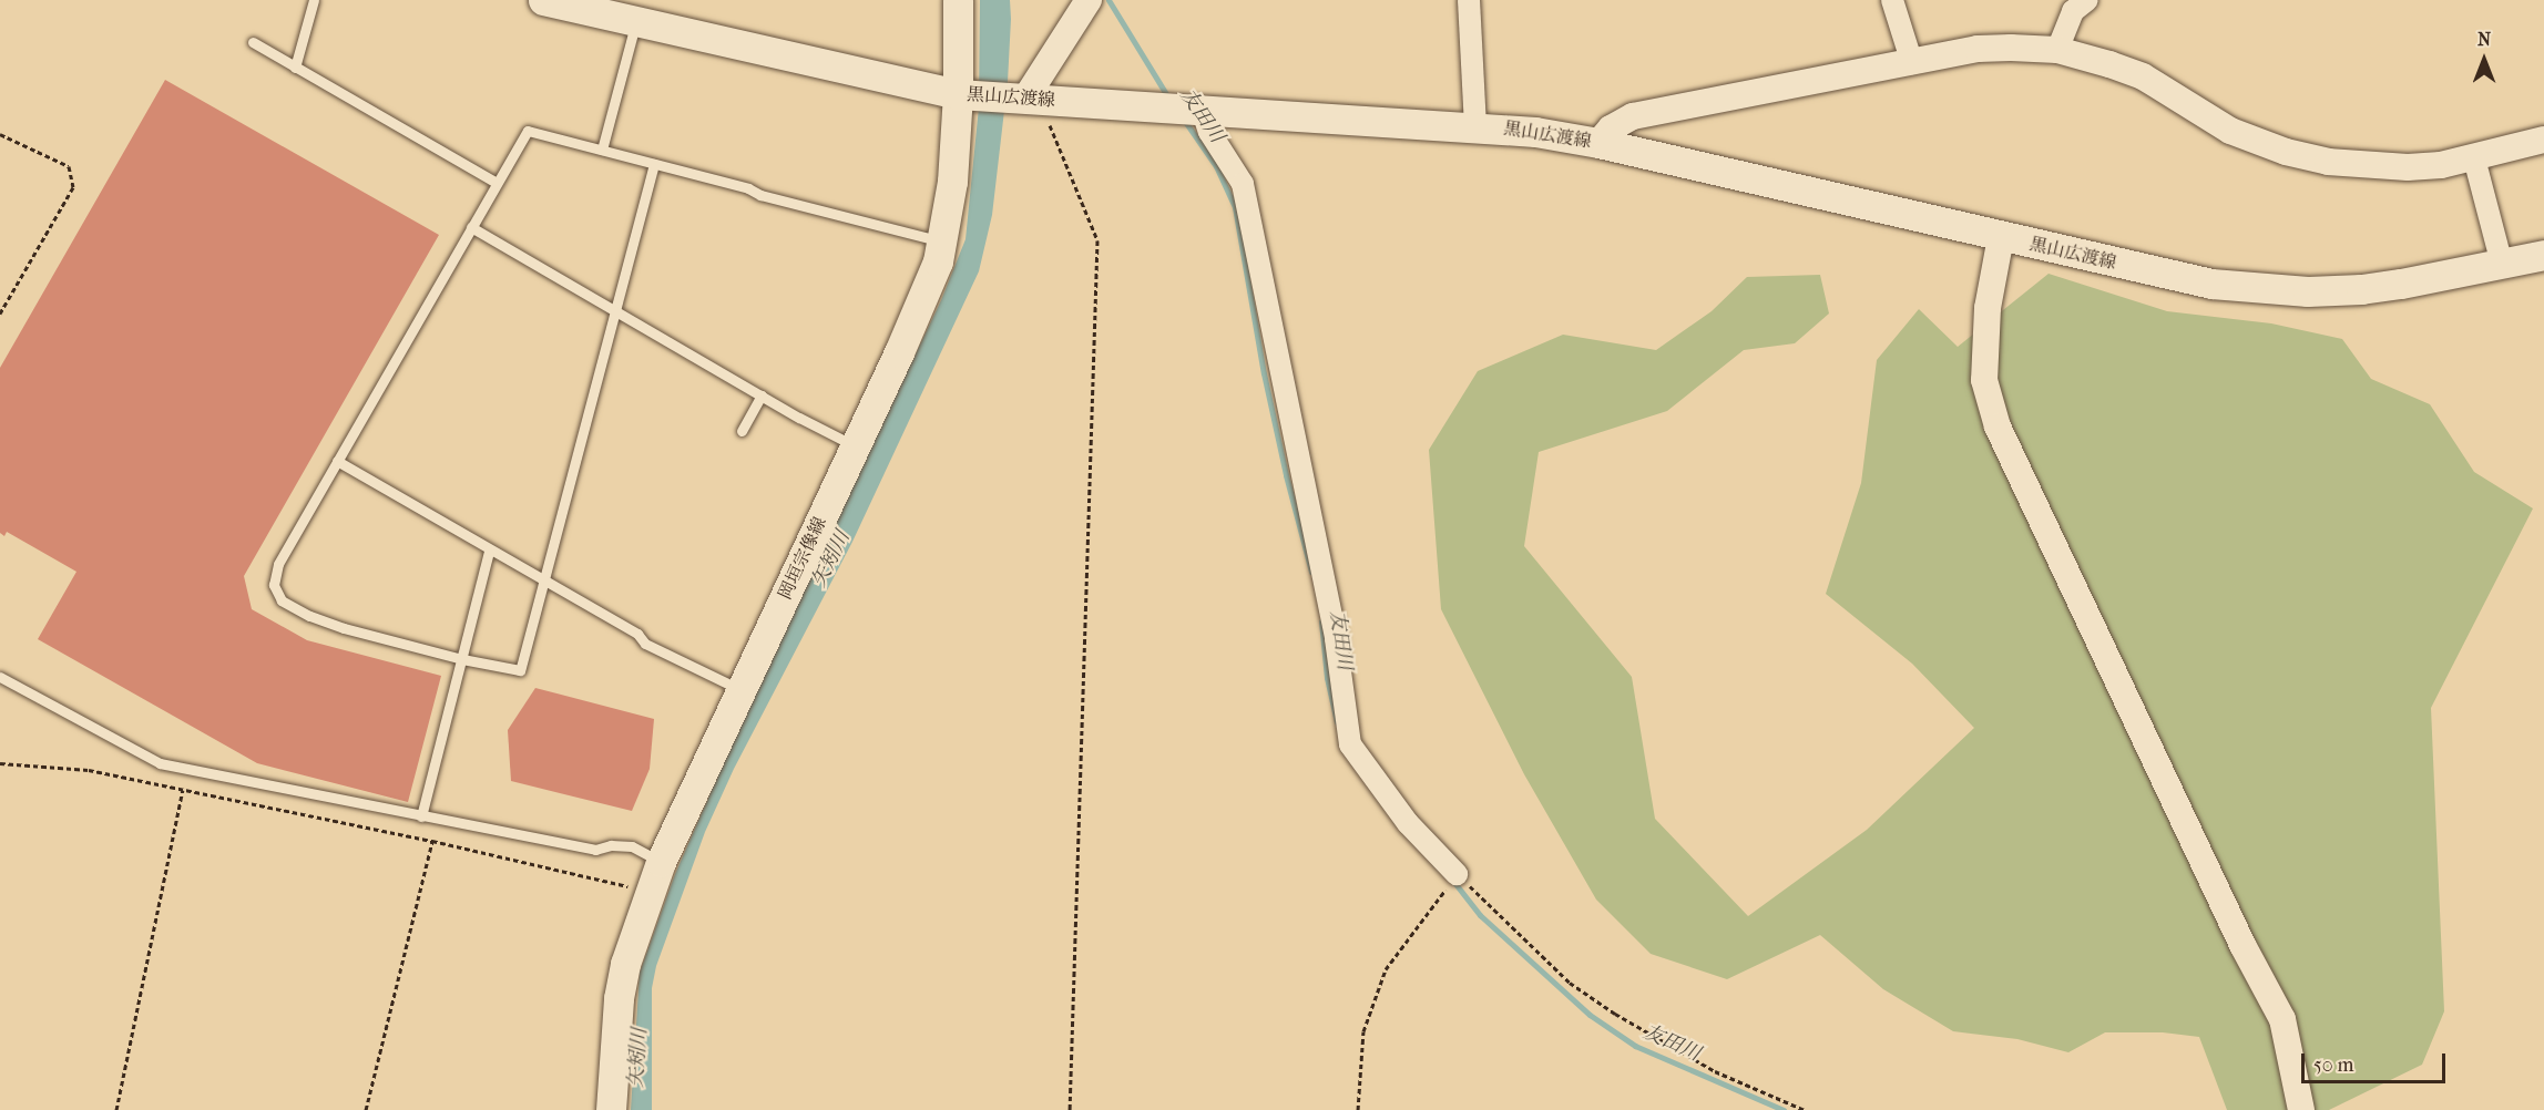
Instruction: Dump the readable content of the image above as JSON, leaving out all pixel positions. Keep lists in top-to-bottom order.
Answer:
{
  "streets": {
    "main road": ["黒山広渡線", "岡垣宗像線"]
  },
  "crossings": [
    ["黒山広渡線", "岡垣宗像線"]
  ],
  "water": ["友田川", "矢矧川"],
  "scale_bar": "50 m",
  "north": "top"
}
